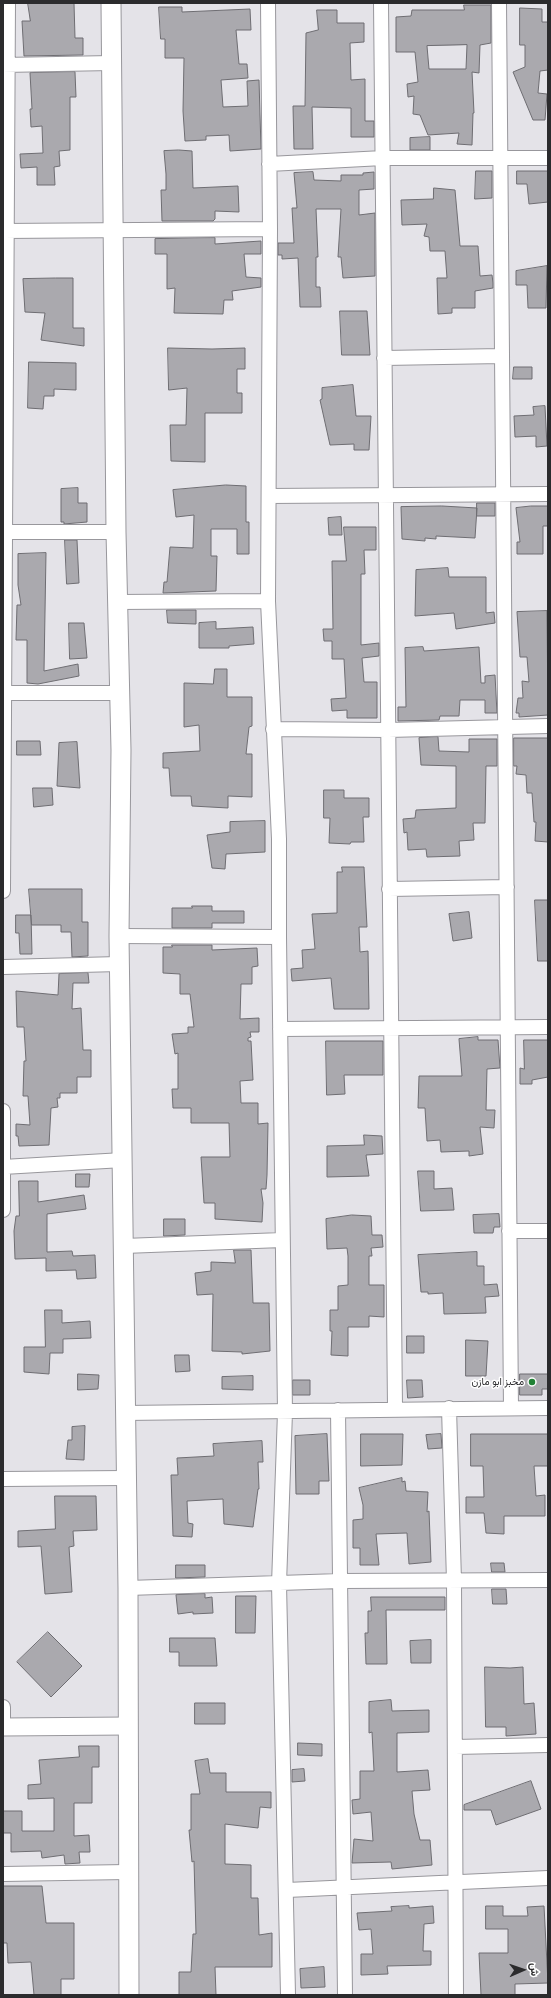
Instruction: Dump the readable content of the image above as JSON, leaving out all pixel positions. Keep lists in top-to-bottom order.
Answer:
{
  "places": ["مخبز ابو مازن"],
  "north": "right"
}
